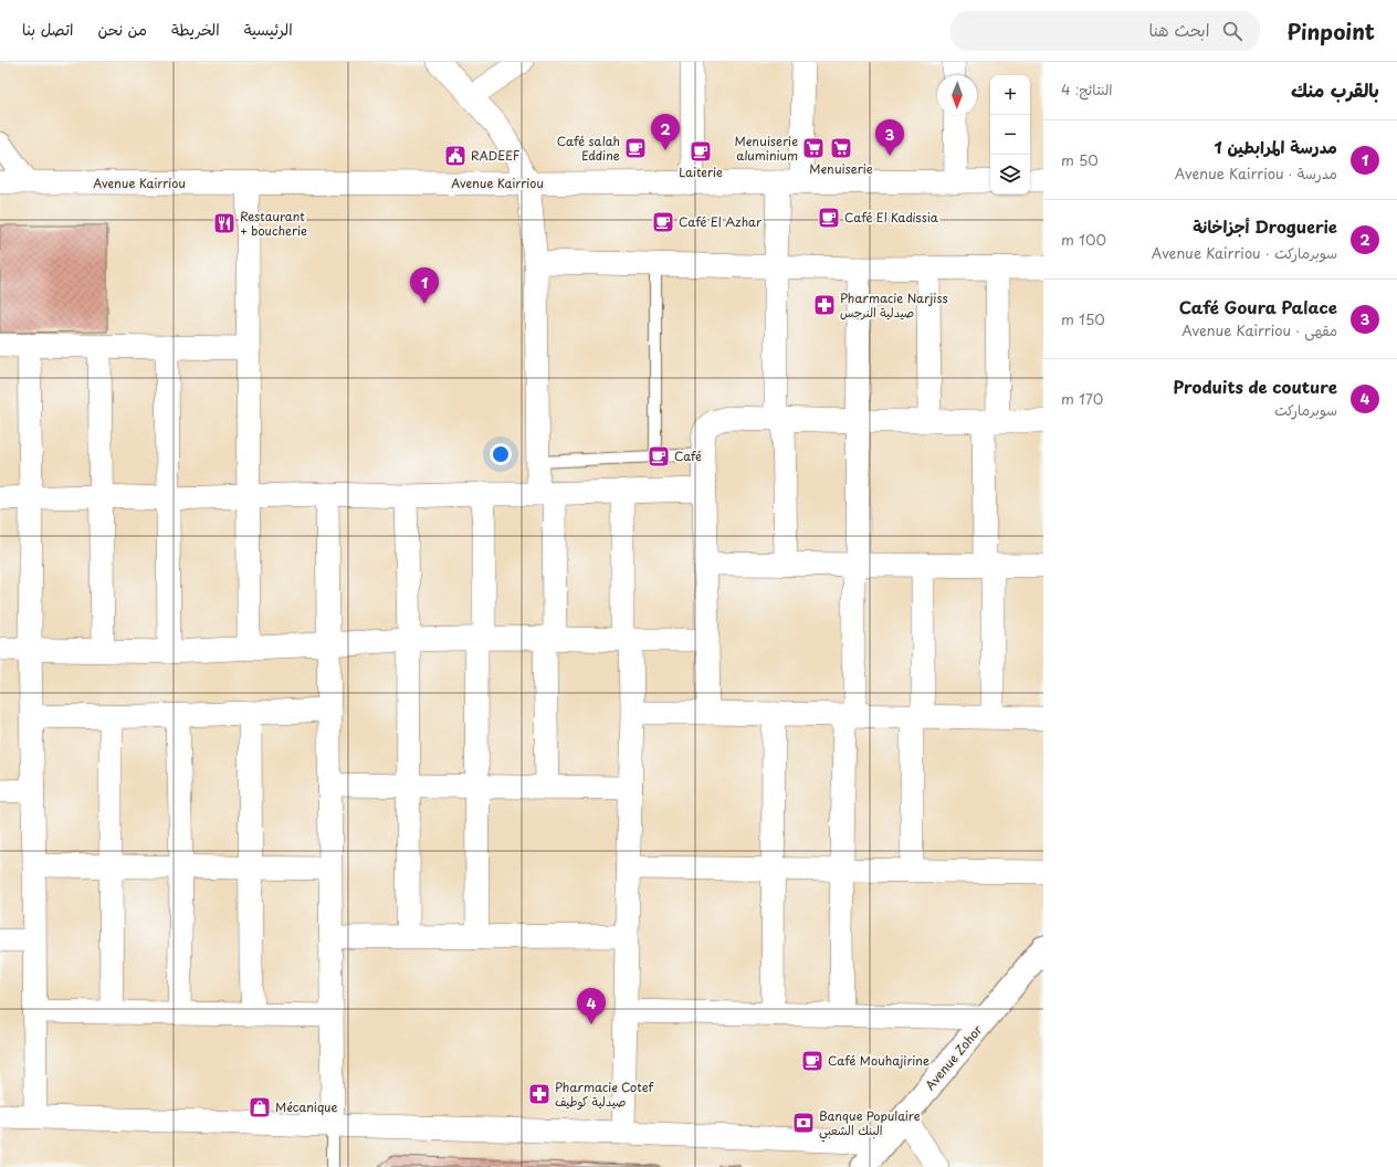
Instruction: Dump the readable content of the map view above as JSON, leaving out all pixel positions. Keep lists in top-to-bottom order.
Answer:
{
  "streets": {
    "main road": ["Avenue Zohor"],
    "street": ["Avenue Kairriou"]
  },
  "places": {
    "cafe": [
      "Café salah Eddine",
      "Laiterie",
      "Café El Kadissia",
      "Café El Azhar",
      "Café",
      "Café Mouhajirine"
    ],
    "supermarket": ["Menuiserie aluminium", "Menuiserie"],
    "public building": ["RADEEF"],
    "restaurant": ["Restaurant + boucherie"],
    "pharmacy": ["Pharmacie Narjiss صيدلية النرجس", "Pharmacie Cotef صيدلية كوطيف"],
    "shop": ["Mécanique"],
    "bank": ["Banque Populaire البنك الشعبي"]
  },
  "north": "bottom",
  "page": {
    "header": "Pinpoint",
    "search": "ابحث هنا",
    "nav": [
      "الرئيسية",
      "الخريطة",
      "من نحن",
      "اتصل بنا"
    ],
    "heading": ["بالقرب منك", "النتائج: 4"],
    "map_buttons": ["+", "−"],
    "pins": [
      "2",
      "3",
      "1",
      "4"
    ],
    "list": [
      {
        "mark": "1",
        "name": "مدرسة المرابطين 1",
        "note": "مدرسة · Avenue Kairriou",
        "value": "50 m"
      },
      {
        "mark": "2",
        "name": "Droguerie أجزاخانة",
        "note": "سوبرماركت · Avenue Kairriou",
        "value": "100 m"
      },
      {
        "mark": "3",
        "name": "Café Goura Palace",
        "note": "مقهى · Avenue Kairriou",
        "value": "150 m"
      },
      {
        "mark": "4",
        "name": "Produits de couture",
        "note": "سوبرماركت",
        "value": "170 m"
      }
    ]
  }
}
